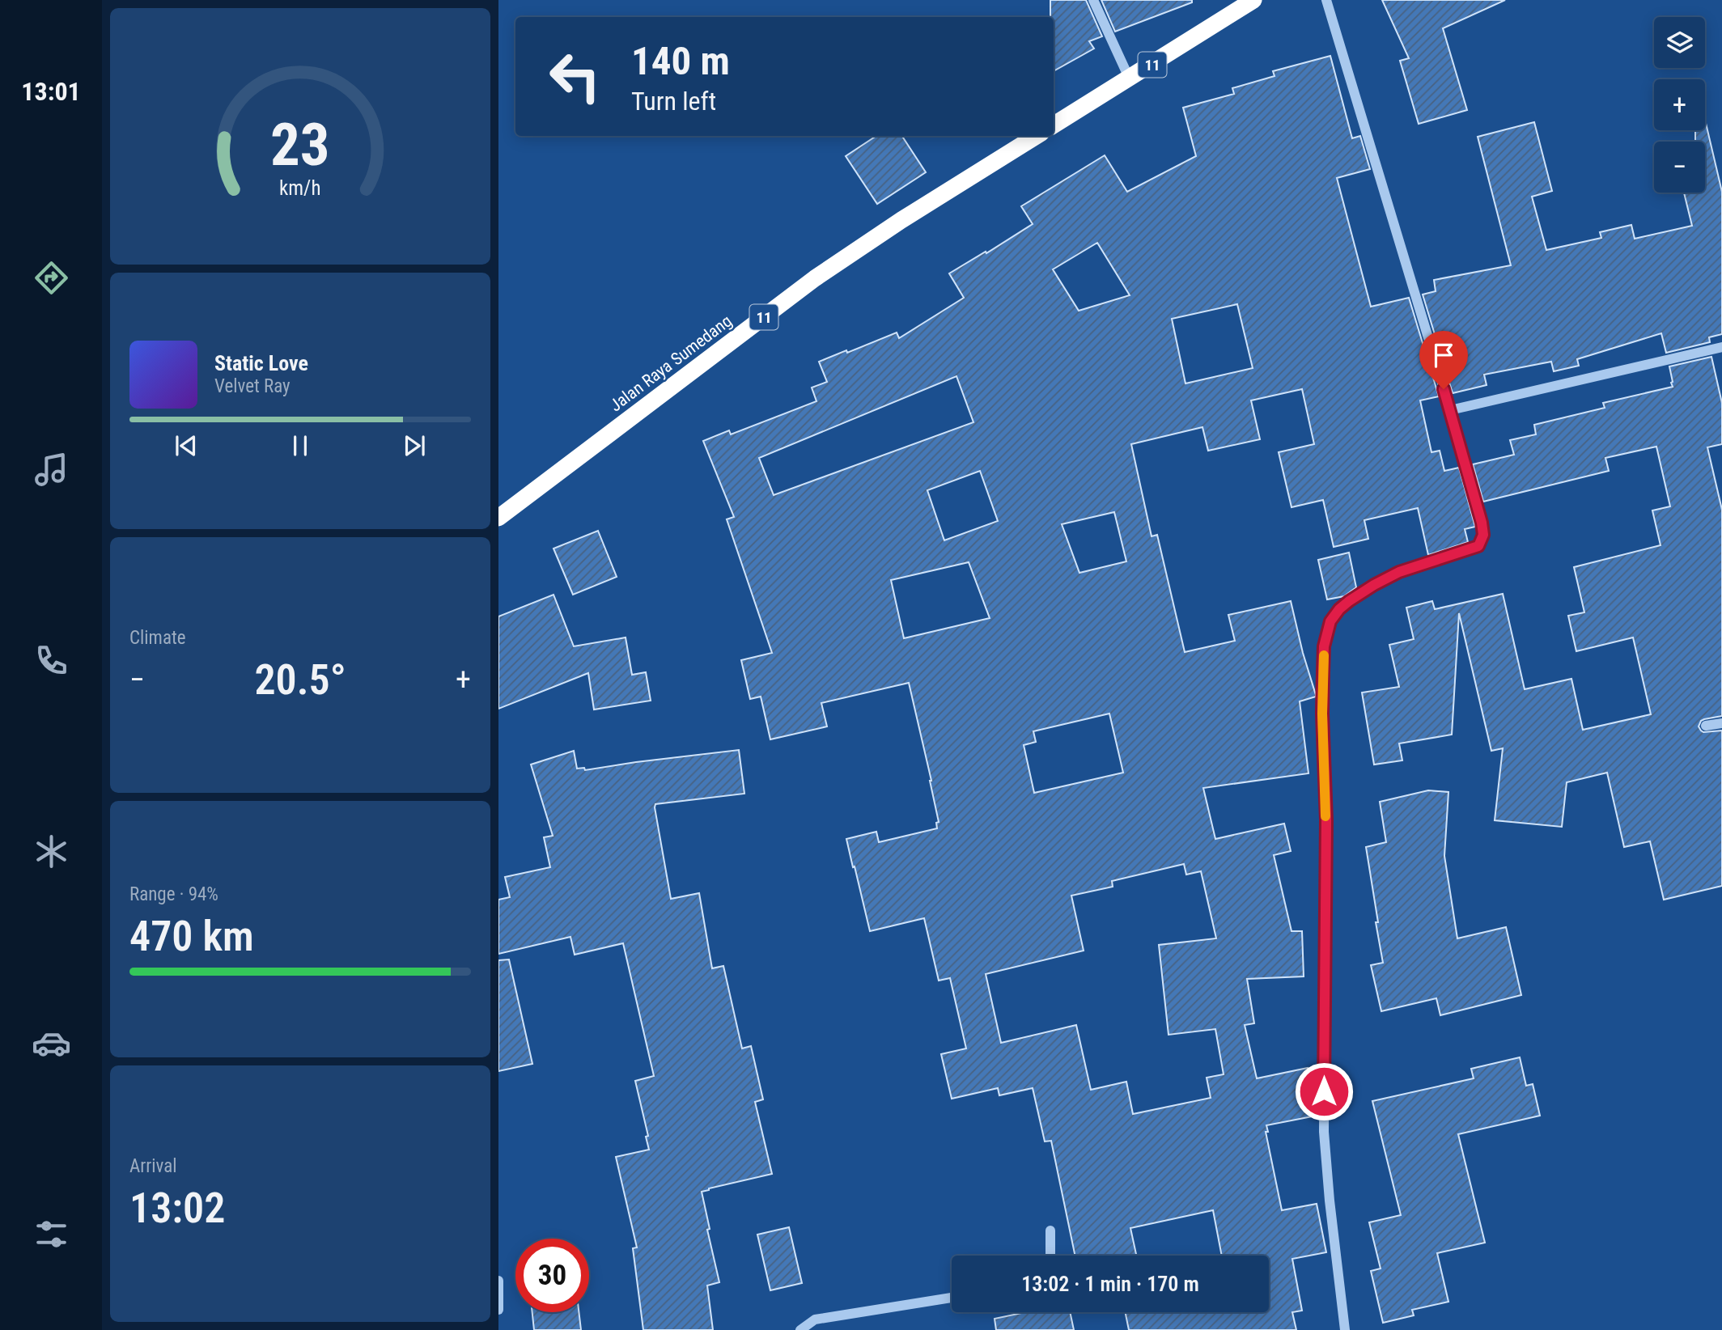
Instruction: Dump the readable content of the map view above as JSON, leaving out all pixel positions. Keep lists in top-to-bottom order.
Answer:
{
  "streets": {
    "highway": ["11", "Jalan Raya Sumedang"]
  },
  "page": {
    "tabs": "13:01",
    "map_buttons": ["+", "−"],
    "turn": ["140 m", "Turn left"],
    "song": ["Static Love", "Velvet Ray"],
    "tile": [
      "Climate",
      ["Range · 94%", "470 km"],
      ["Arrival", "13:02"]
    ],
    "heat": ["−", "20.5°", "+"],
    "limit": "30",
    "trip": "13:02 · 1 min · 170 m",
    "gauge": ["23", "km/h"]
  }
}
